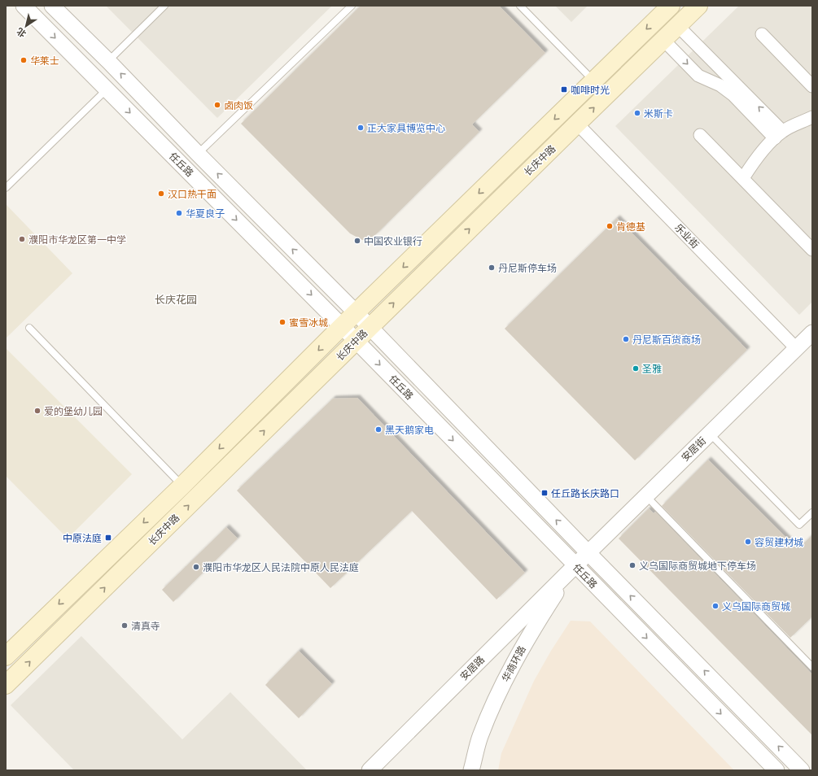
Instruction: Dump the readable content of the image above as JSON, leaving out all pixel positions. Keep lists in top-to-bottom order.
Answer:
{
  "streets": {
    "main road": ["长庆中路"],
    "street": [
      "任丘路",
      "乐业街",
      "安居街",
      "华商环路",
      "安居路"
    ]
  },
  "crossings": [
    ["长庆中路", "任丘路"],
    ["长庆中路", "乐业街"],
    ["任丘路", "安居街"],
    ["任丘路", "华商环路"],
    ["任丘路", "安居路"],
    ["乐业街", "安居街"],
    ["安居街", "华商环路"],
    ["安居街", "安居路"],
    ["华商环路", "安居路"]
  ],
  "districts": ["长庆花园"],
  "places": {
    "other": [
      "华莱士",
      "卤肉饭",
      "米斯卡",
      "正大家具博览中心",
      "汉口热干面",
      "华夏良子",
      "肯德基",
      "濮阳市华龙区第一中学",
      "中国农业银行",
      "丹尼斯停车场",
      "蜜雪冰城",
      "丹尼斯百货商场",
      "圣雅",
      "爱的堡幼儿园",
      "黑天鹅家电",
      "容贸建材城",
      "义乌国际商贸城地下停车场",
      "濮阳市华龙区人民法院中原人民法庭",
      "义乌国际商贸城",
      "清真寺"
    ],
    "transit": ["咖啡时光", "任丘路长庆路口", "中原法庭"]
  },
  "north": "bottom left"
}
